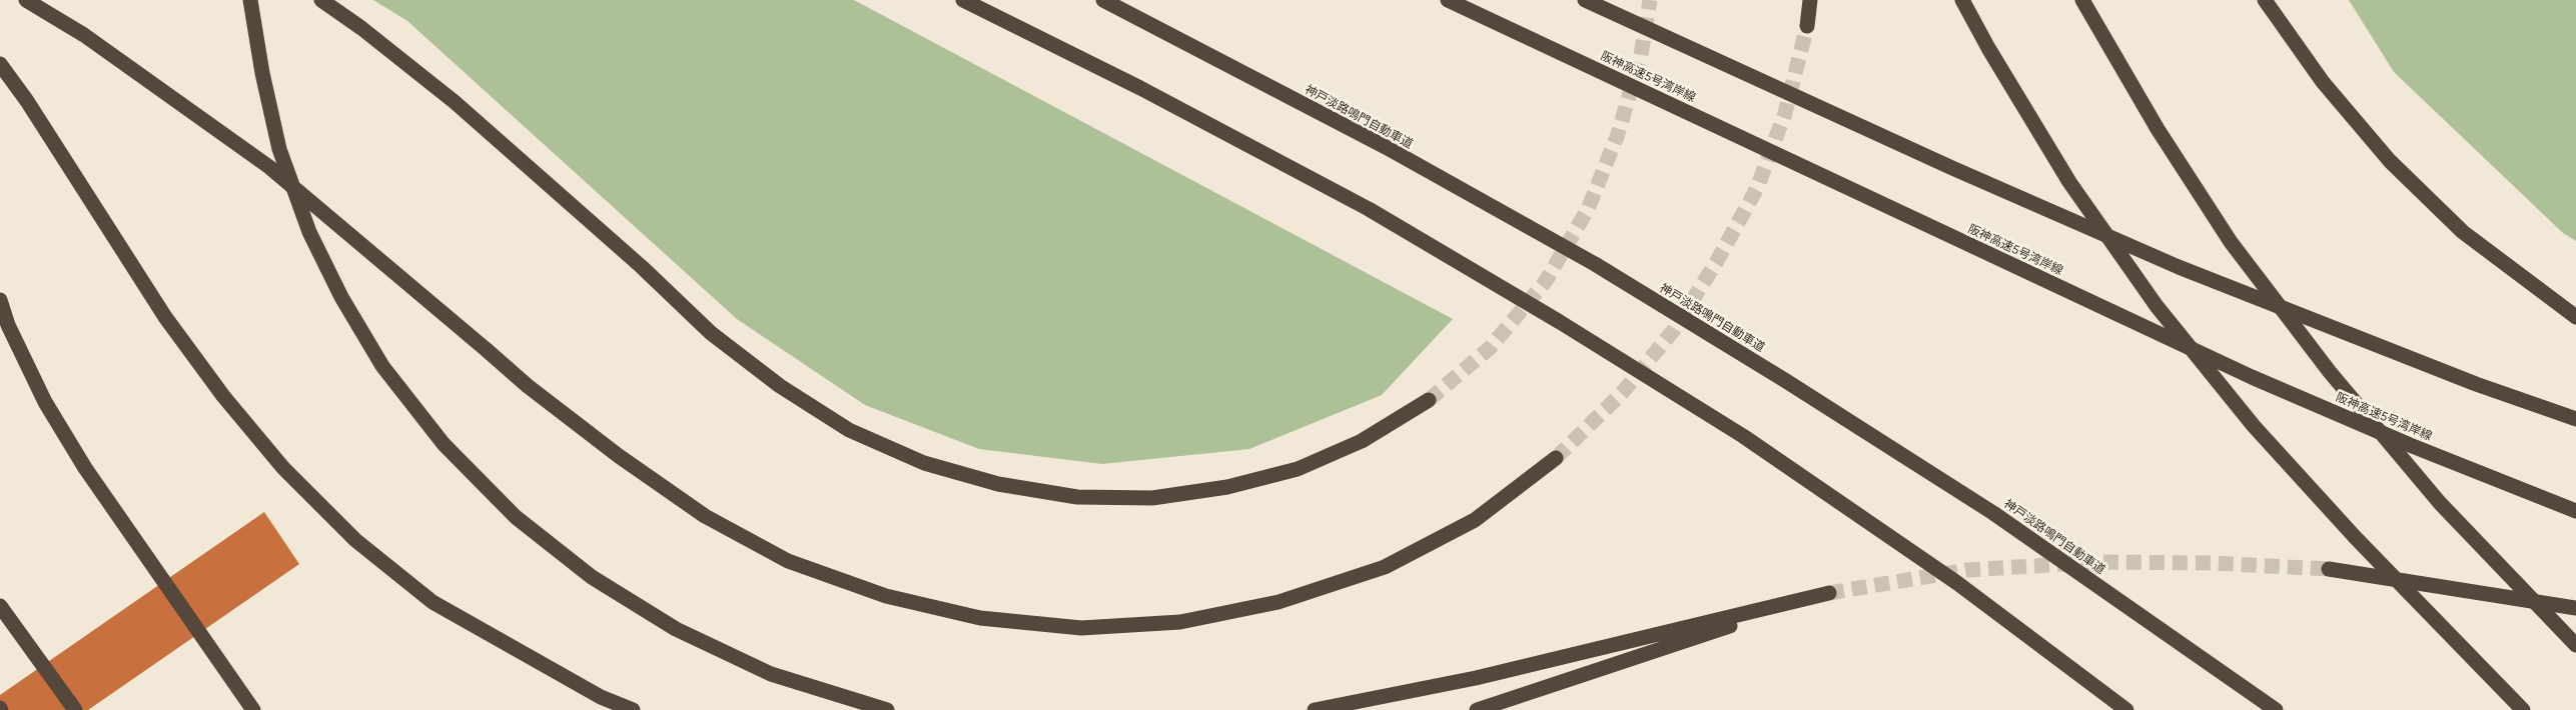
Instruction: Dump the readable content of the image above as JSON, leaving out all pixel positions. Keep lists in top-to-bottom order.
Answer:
{
  "streets": {
    "highway": ["阪神高速5号湾岸線", "神戸淡路鳴門自動車道"]
  }
}
